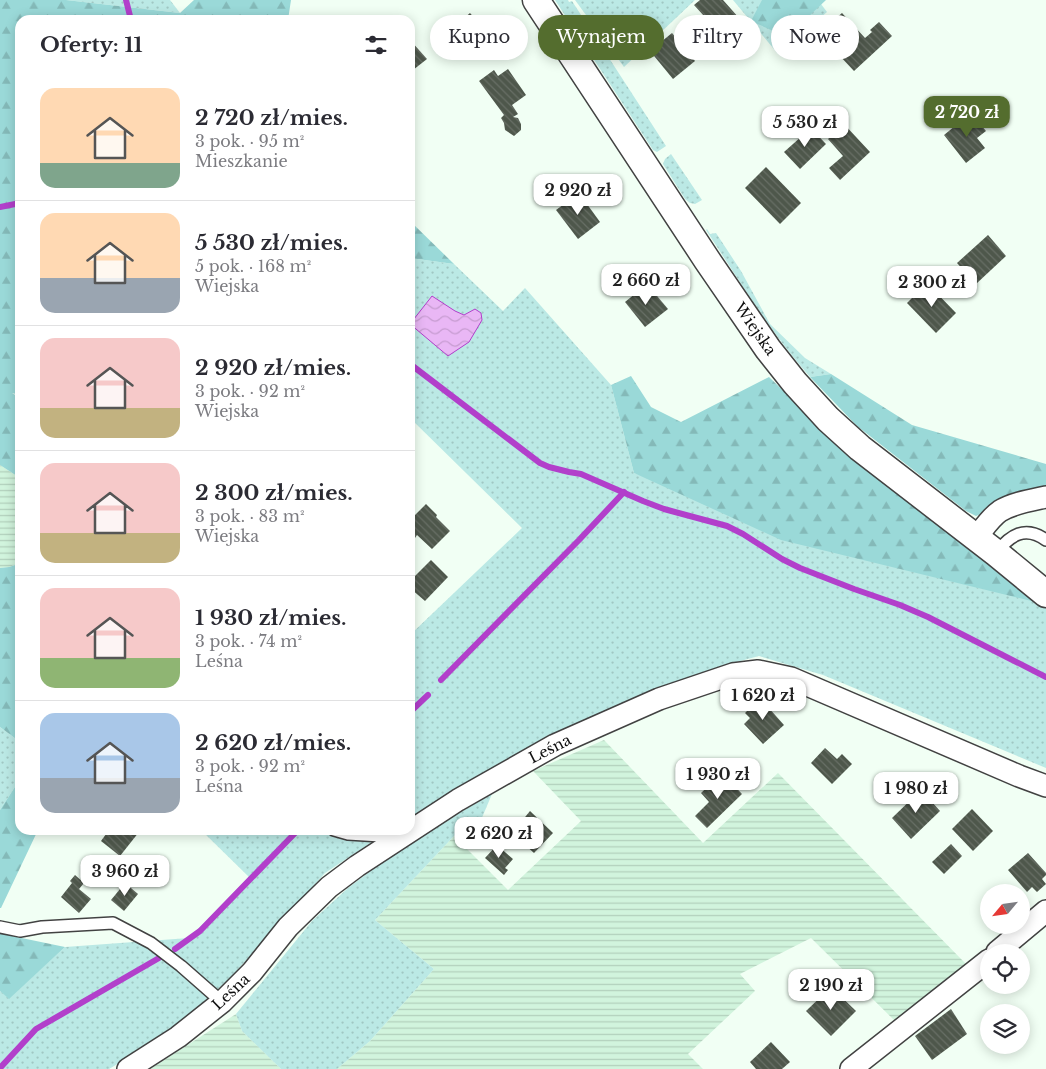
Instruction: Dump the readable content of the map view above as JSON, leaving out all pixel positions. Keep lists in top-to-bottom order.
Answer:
{
  "streets": {
    "street": ["Wiejska", "Leśna"]
  },
  "north": "bottom left",
  "page": {
    "chip": [
      "Kupno",
      "Wynajem",
      "Filtry",
      "Nowe"
    ],
    "heading": "Oferty: 11",
    "list": [
      {
        "name": "2 720 zł/mies.",
        "note": "3 pok. · 95 m² · Mieszkanie"
      },
      {
        "name": "5 530 zł/mies.",
        "note": "5 pok. · 168 m² · Wiejska"
      },
      {
        "name": "2 920 zł/mies.",
        "note": "3 pok. · 92 m² · Wiejska"
      },
      {
        "name": "2 300 zł/mies.",
        "note": "3 pok. · 83 m² · Wiejska"
      },
      {
        "name": "1 930 zł/mies.",
        "note": "3 pok. · 74 m² · Leśna"
      },
      {
        "name": "2 620 zł/mies.",
        "note": "3 pok. · 92 m² · Leśna"
      }
    ],
    "price": [
      "2 720 zł",
      "5 530 zł",
      "2 920 zł",
      "2 660 zł",
      "2 300 zł",
      "1 620 zł",
      "1 930 zł",
      "1 980 zł",
      "2 620 zł",
      "3 960 zł",
      "2 190 zł"
    ]
  }
}
